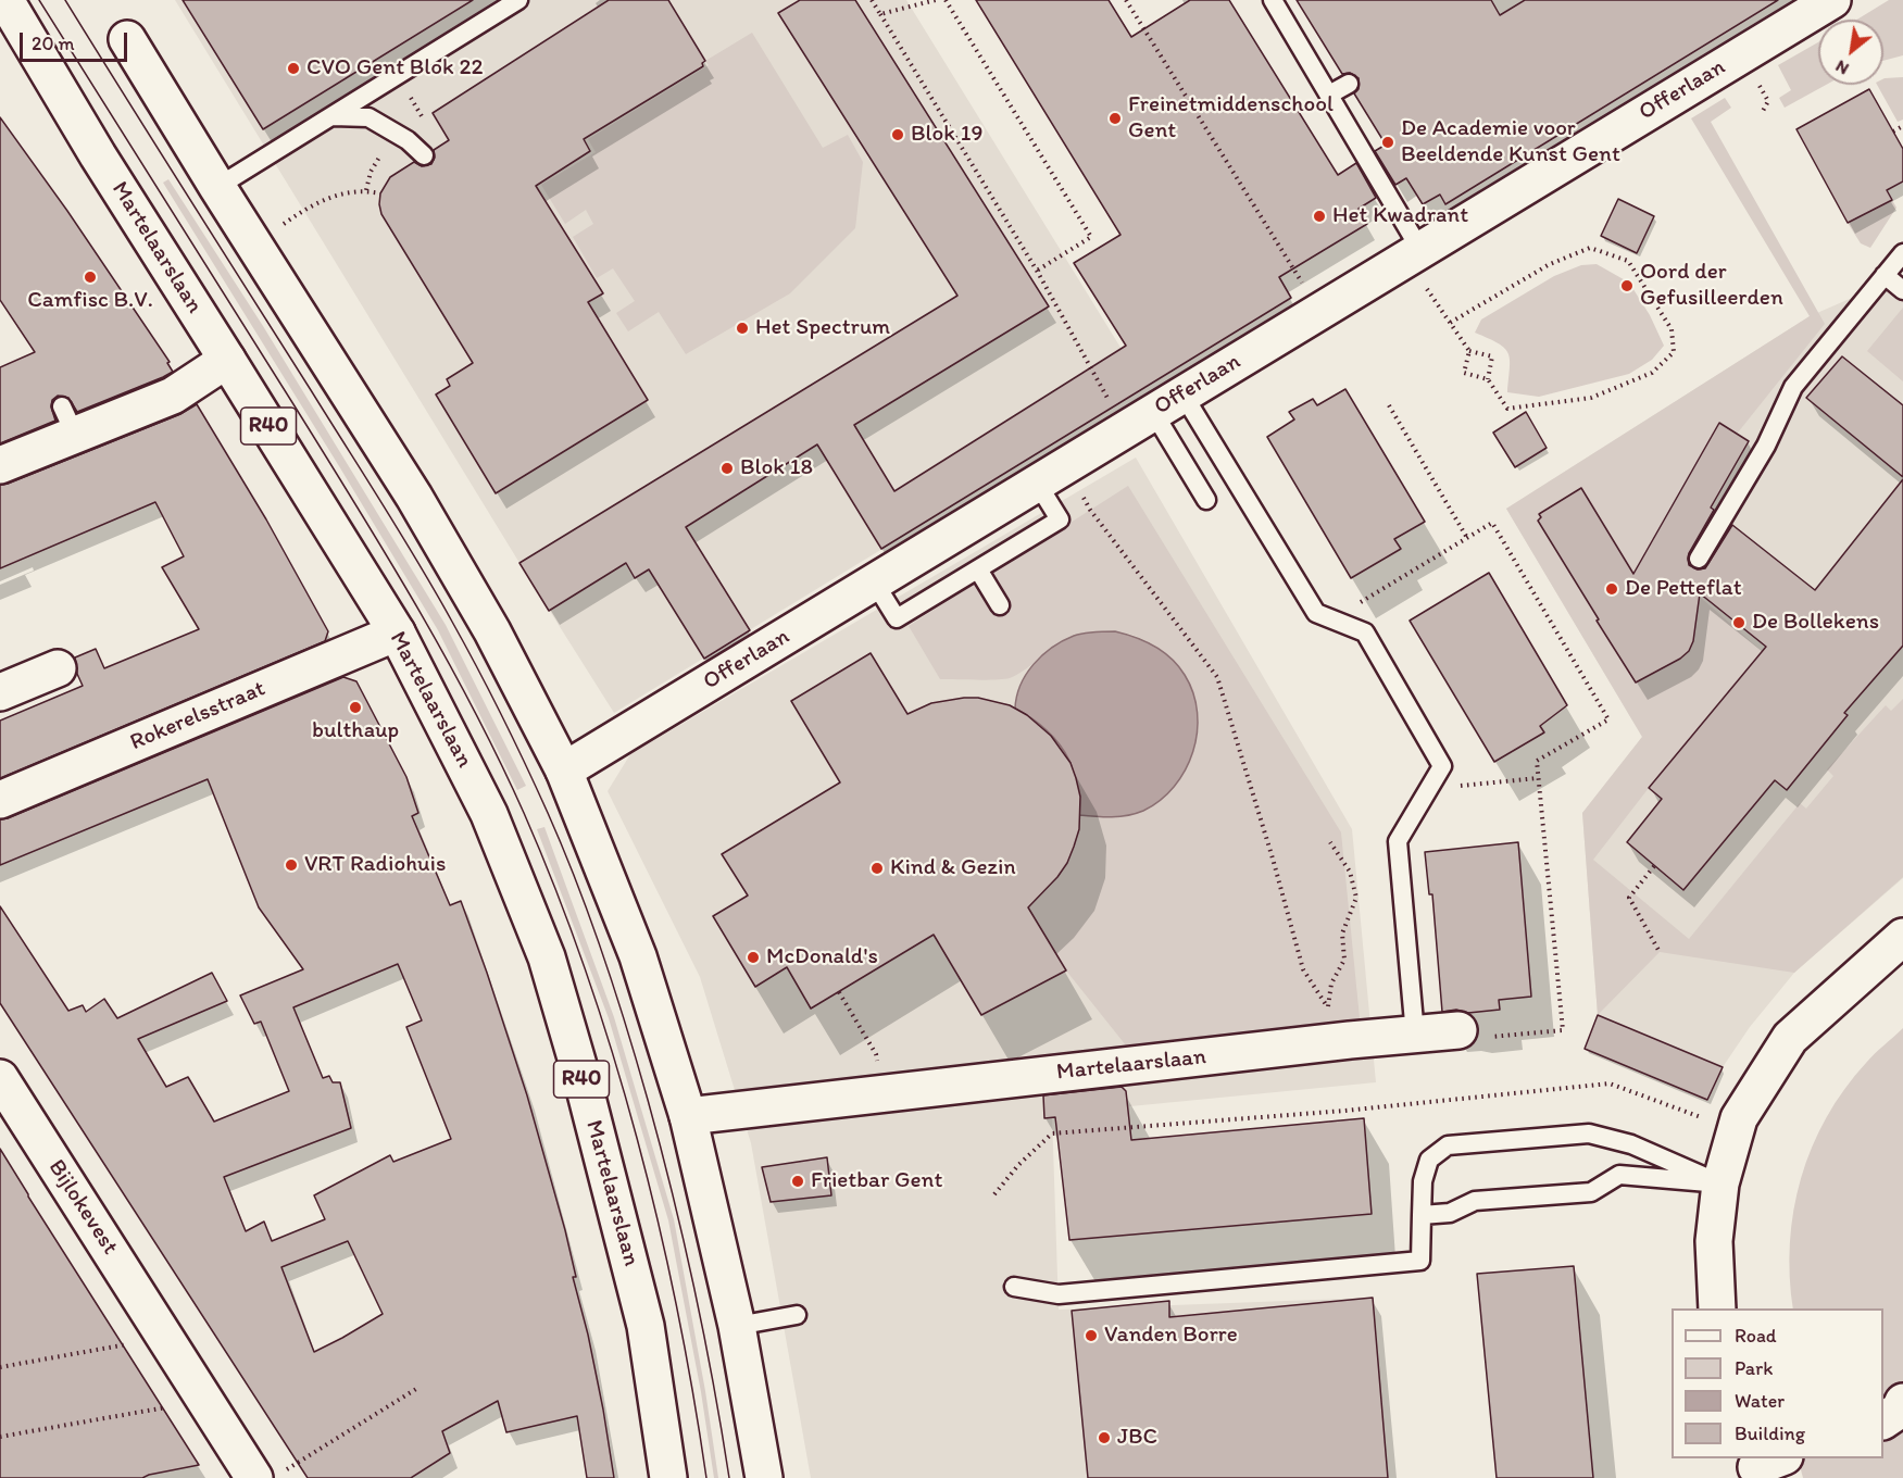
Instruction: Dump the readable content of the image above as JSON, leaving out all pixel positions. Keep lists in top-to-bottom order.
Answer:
{
  "streets": {
    "street": [
      "Offerlaan",
      "Martelaarslaan",
      "R40",
      "Rokerelsstraat",
      "Bijlokevest"
    ]
  },
  "crossings": [
    ["Martelaarslaan", "Rokerelsstraat"]
  ],
  "places": [
    "CVO Gent Blok 22",
    "Freinetmiddenschool Gent",
    "Blok 19",
    "De Academie voor Beeldende Kunst Gent",
    "Het Kwadrant",
    "Camfisc B.V.",
    "Oord der Gefusilleerden",
    "Het Spectrum",
    "Blok 18",
    "De Petteflat",
    "De Bollekens",
    "bulthaup",
    "VRT Radiohuis",
    "Kind & Gezin",
    "McDonald's",
    "Frietbar Gent",
    "Vanden Borre",
    "JBC"
  ],
  "legend": [
    "Road",
    "Park",
    "Water",
    "Building"
  ],
  "scale_bar": "20 m",
  "north": "bottom left"
}
